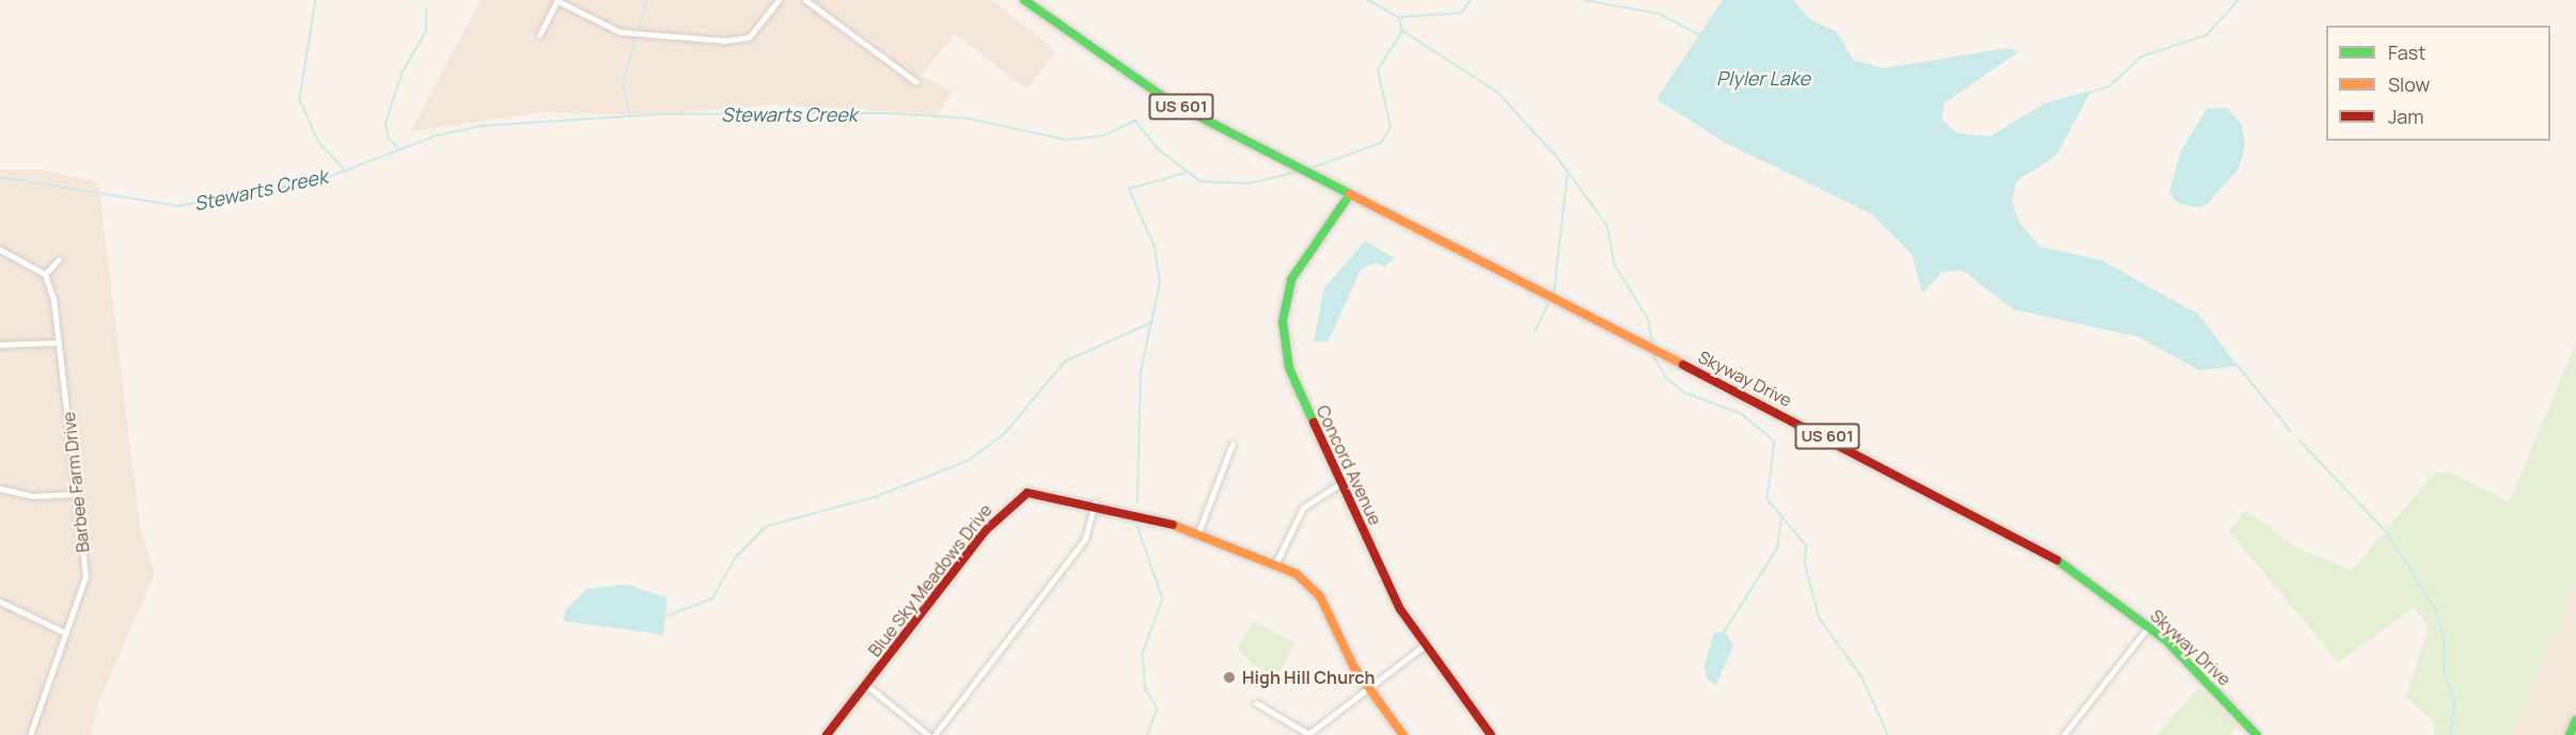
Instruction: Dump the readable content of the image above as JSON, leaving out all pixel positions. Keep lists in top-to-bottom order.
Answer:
{
  "streets": {
    "main road": [
      "US 601",
      "Skyway Drive",
      "Concord Avenue",
      "Blue Sky Meadows Drive"
    ],
    "street": ["Barbee Farm Drive"]
  },
  "crossings": [
    ["US 601", "Skyway Drive"],
    ["US 601", "Concord Avenue"],
    ["Skyway Drive", "Concord Avenue"]
  ],
  "water": ["Plyler Lake", "Stewarts Creek"],
  "places": ["High Hill Church"],
  "legend": ["Fast", "Slow", "Jam"]
}
